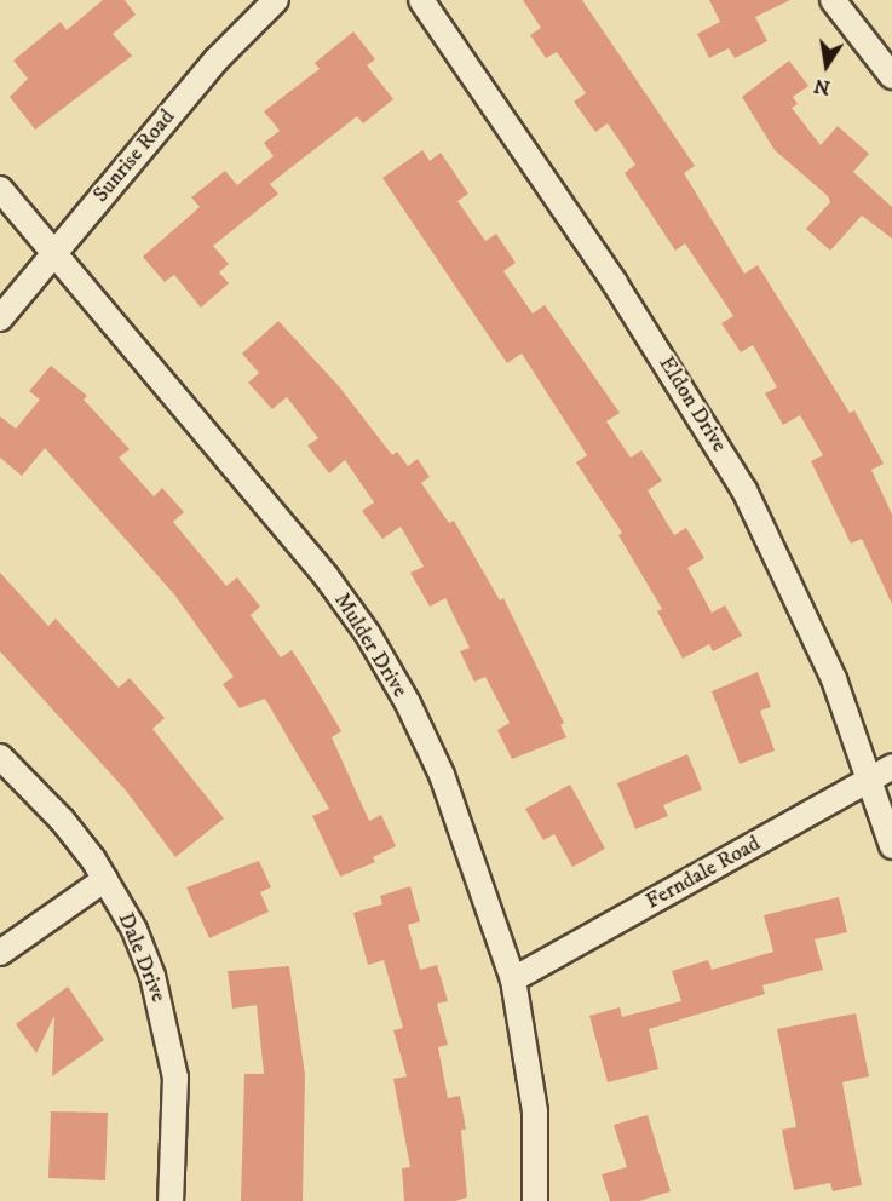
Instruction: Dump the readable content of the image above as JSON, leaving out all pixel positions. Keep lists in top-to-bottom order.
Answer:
{
  "streets": {
    "street": [
      "Sunrise Road",
      "Eldon Drive",
      "Mulder Drive",
      "Ferndale Road",
      "Dale Drive"
    ]
  },
  "crossings": [
    ["Sunrise Road", "Mulder Drive"],
    ["Eldon Drive", "Ferndale Road"],
    ["Mulder Drive", "Ferndale Road"]
  ],
  "north": "bottom"
}
